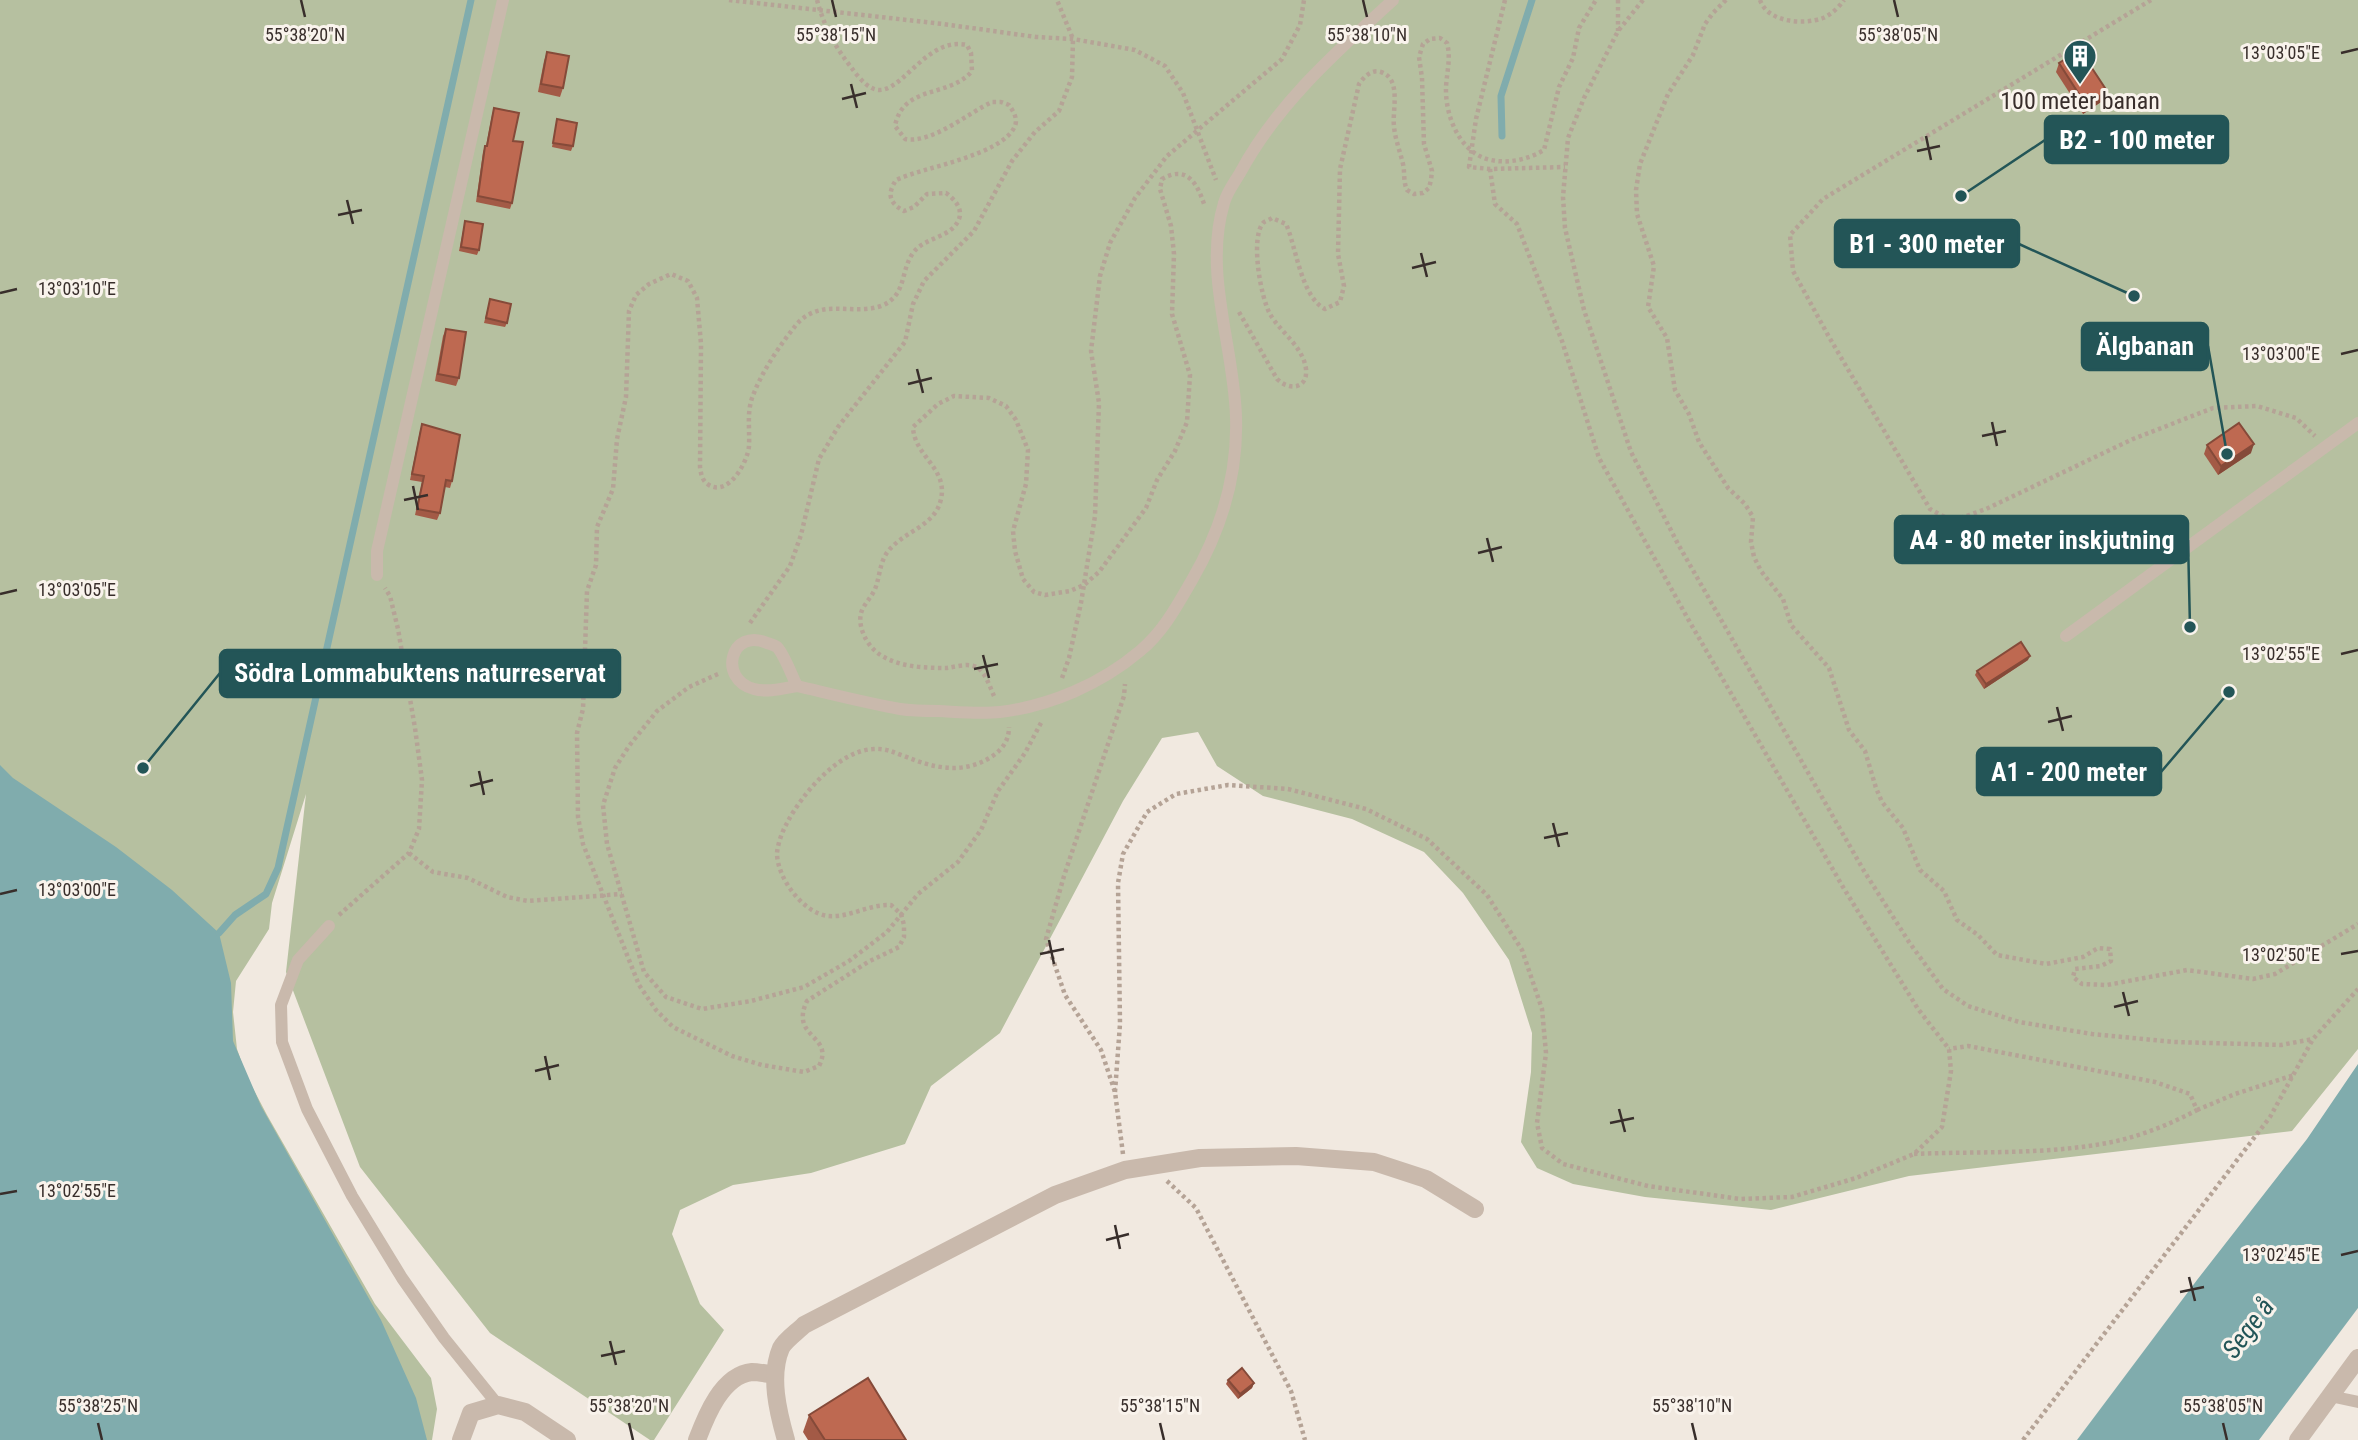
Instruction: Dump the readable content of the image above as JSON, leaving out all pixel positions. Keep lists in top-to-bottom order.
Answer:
{
  "water": ["Sege å"],
  "places": {
    "building": ["100 meter banan"],
    "other": [
      "B2 - 100 meter",
      "B1 - 300 meter",
      "Älgbanan",
      "A4 - 80 meter inskjutning",
      "A1 - 200 meter",
      "Södra Lommabuktens naturreservat"
    ]
  },
  "coordinates": [
    "55°38'20\"N",
    "55°38'15\"N",
    "55°38'10\"N",
    "55°38'05\"N",
    "13°03'05\"E",
    "13°03'10\"E",
    "13°03'00\"E",
    "13°02'55\"E",
    "13°02'50\"E",
    "13°02'45\"E",
    "55°38'25\"N"
  ]
}
